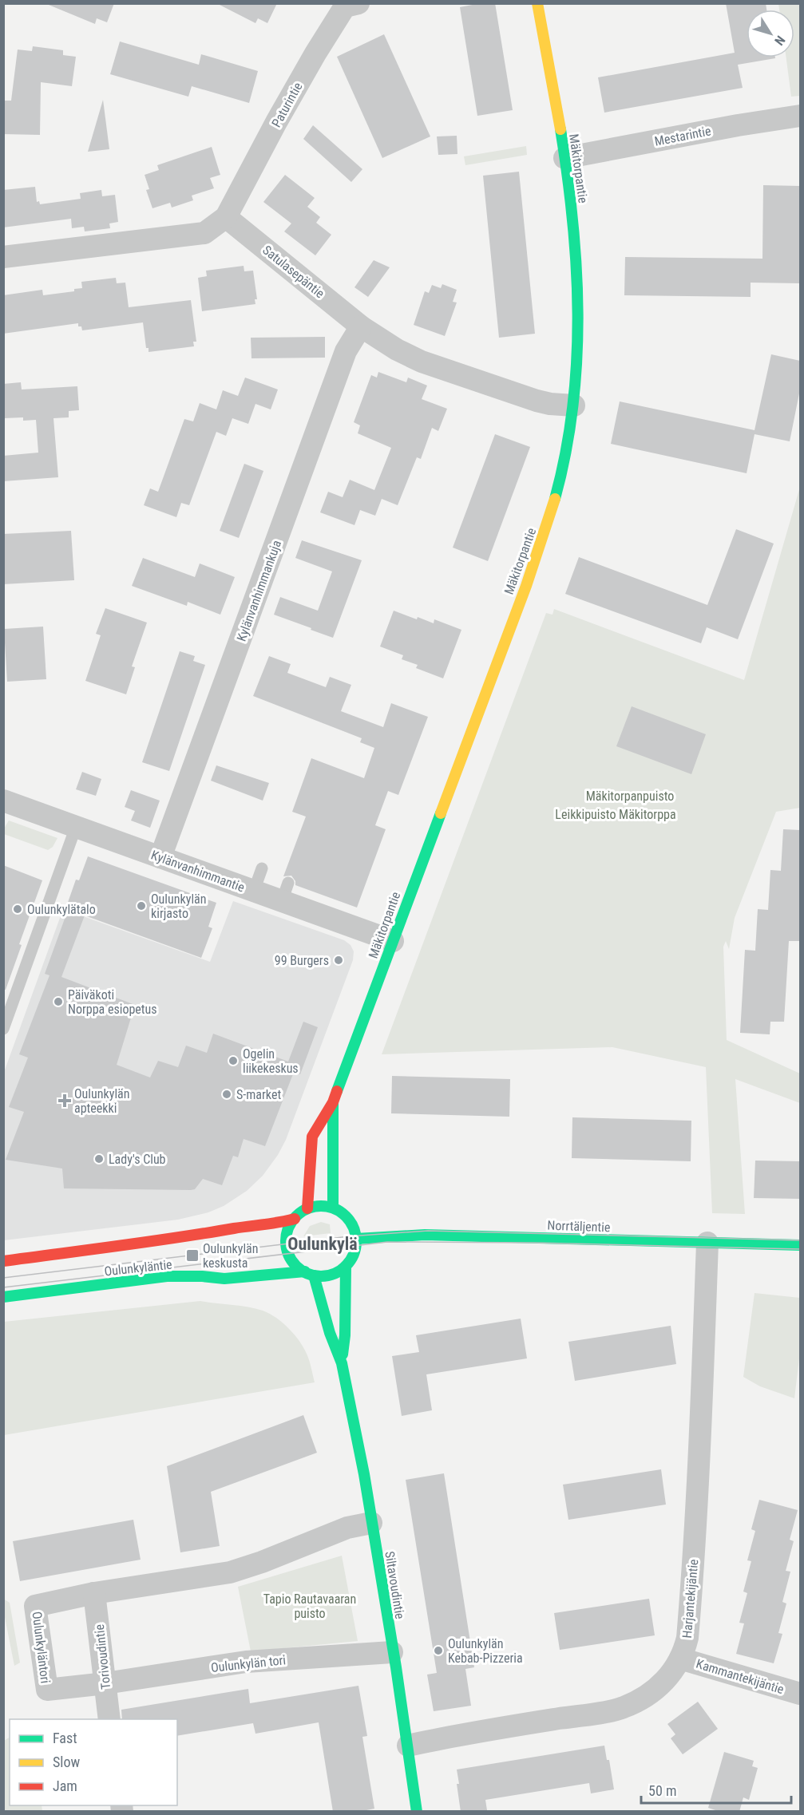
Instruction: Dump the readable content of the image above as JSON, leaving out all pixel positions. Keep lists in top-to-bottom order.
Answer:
{
  "streets": {
    "street": [
      "Paturintie",
      "Mestarintie",
      "Mäkitorpantie",
      "Satulasepäntie",
      "Kylänvanhimmankuja",
      "Kylänvanhimmantie",
      "Norrtäljentie",
      "Oulunkyläntie",
      "Siltavoudintie",
      "Harjantekijäntie",
      "Oulunkyläntori",
      "Torivoudintie",
      "Oulunkylän tori",
      "Kammantekijäntie"
    ]
  },
  "crossings": [
    ["Paturintie", "Satulasepäntie"],
    ["Mestarintie", "Mäkitorpantie"],
    ["Mäkitorpantie", "Satulasepäntie"],
    ["Mäkitorpantie", "Kylänvanhimmantie"],
    ["Mäkitorpantie", "Norrtäljentie"],
    ["Mäkitorpantie", "Oulunkyläntie"],
    ["Mäkitorpantie", "Siltavoudintie"],
    ["Satulasepäntie", "Kylänvanhimmankuja"],
    ["Kylänvanhimmankuja", "Kylänvanhimmantie"],
    ["Norrtäljentie", "Oulunkyläntie"],
    ["Norrtäljentie", "Siltavoudintie"],
    ["Norrtäljentie", "Harjantekijäntie"],
    ["Oulunkyläntie", "Siltavoudintie"],
    ["Siltavoudintie", "Harjantekijäntie"],
    ["Siltavoudintie", "Oulunkylän tori"],
    ["Harjantekijäntie", "Kammantekijäntie"],
    ["Oulunkyläntori", "Torivoudintie"],
    ["Oulunkyläntori", "Oulunkylän tori"],
    ["Torivoudintie", "Oulunkylän tori"]
  ],
  "districts": ["Oulunkylä"],
  "parks": ["Mäkitorpanpuisto", "Leikkipuisto Mäkitorppa", "Tapio Rautavaaran puisto"],
  "places": {
    "other": [
      "Oulunkylän kirjasto",
      "Oulunkylätalo",
      "99 Burgers",
      "Päiväkoti Norppa esiopetus",
      "Ogelin liikekeskus",
      "S-market",
      "Lady's Club",
      "Oulunkylän Kebab-Pizzeria"
    ],
    "health": ["Oulunkylän apteekki"],
    "transit": ["Oulunkylän keskusta"]
  },
  "legend": ["Fast", "Slow", "Jam"],
  "scale_bar": "50 m",
  "north": "bottom right"
}
